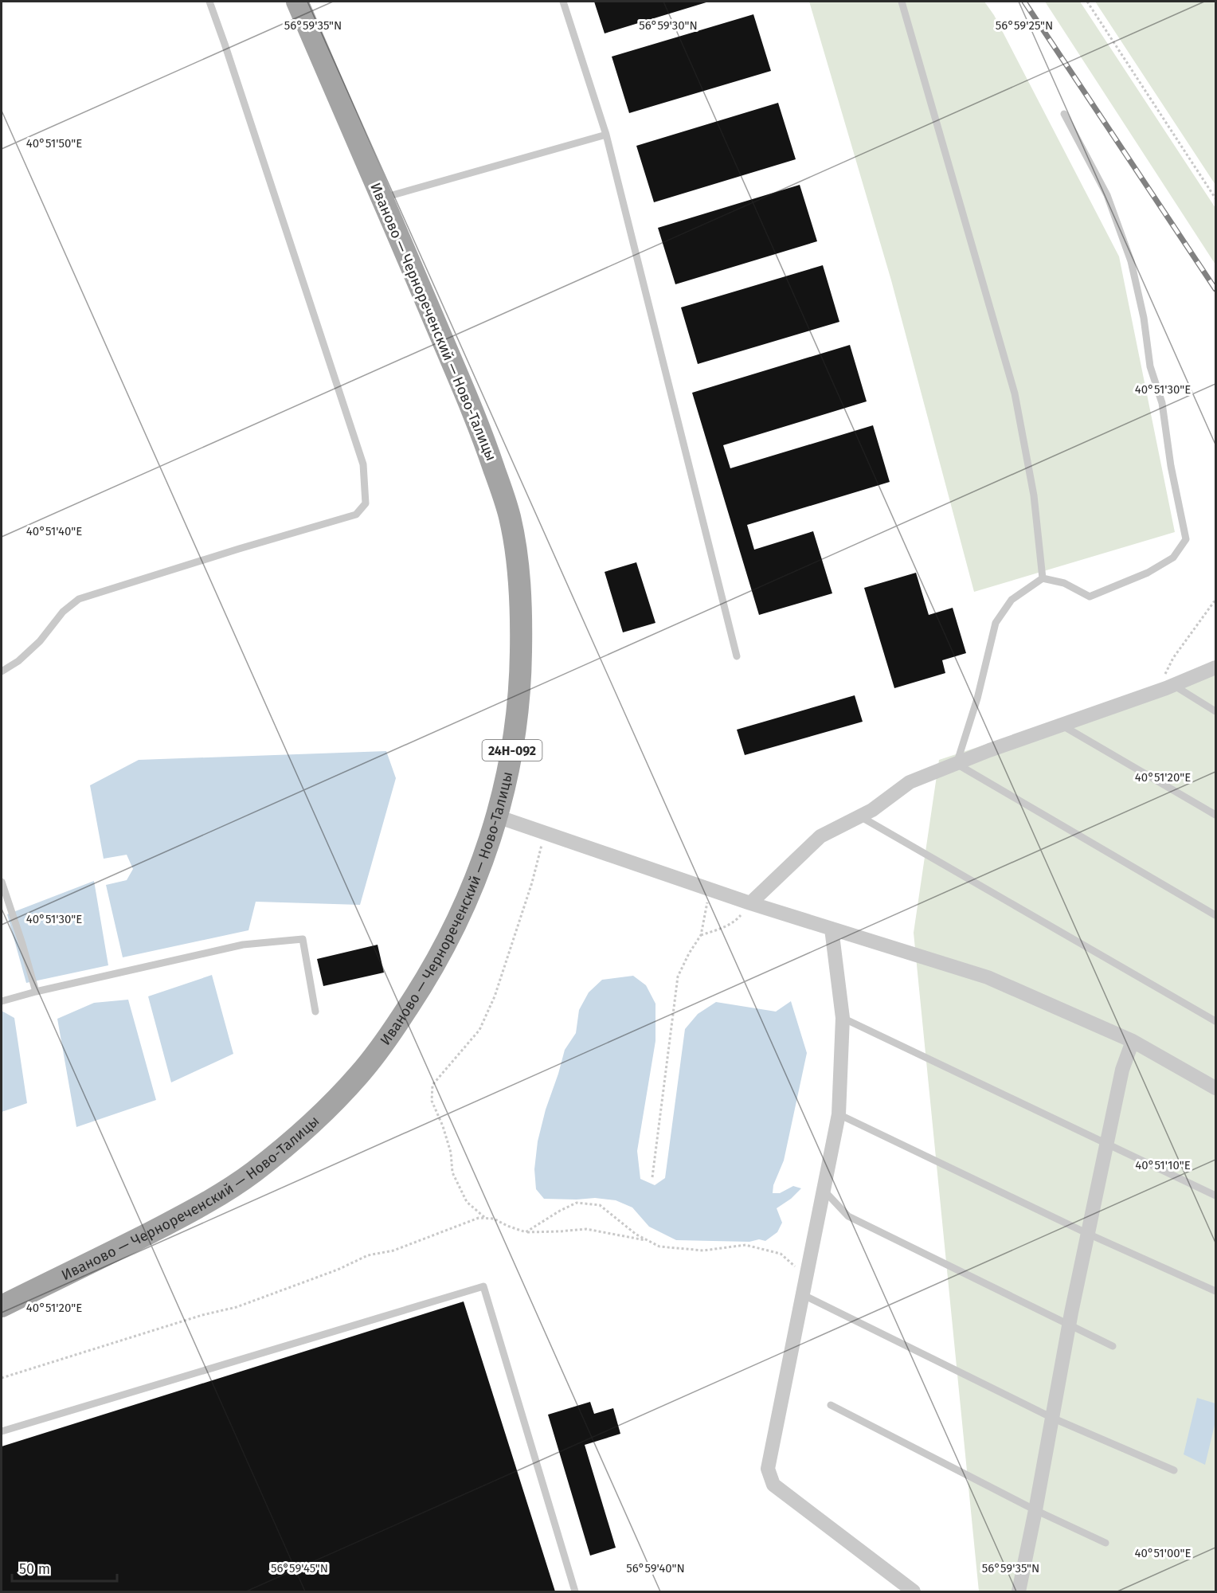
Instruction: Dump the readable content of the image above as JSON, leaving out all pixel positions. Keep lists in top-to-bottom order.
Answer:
{
  "streets": {
    "main road": ["Иваново — Чернореченский — Ново-Талицы", "24Н-092"]
  },
  "scale_bar": "50 m",
  "coordinates": [
    "56°59'35\"N",
    "56°59'30\"N",
    "56°59'25\"N",
    "40°51'50\"E",
    "40°51'30\"E",
    "40°51'40\"E",
    "40°51'20\"E",
    "40°51'10\"E",
    "40°51'00\"E",
    "56°59'45\"N",
    "56°59'40\"N"
  ]
}
